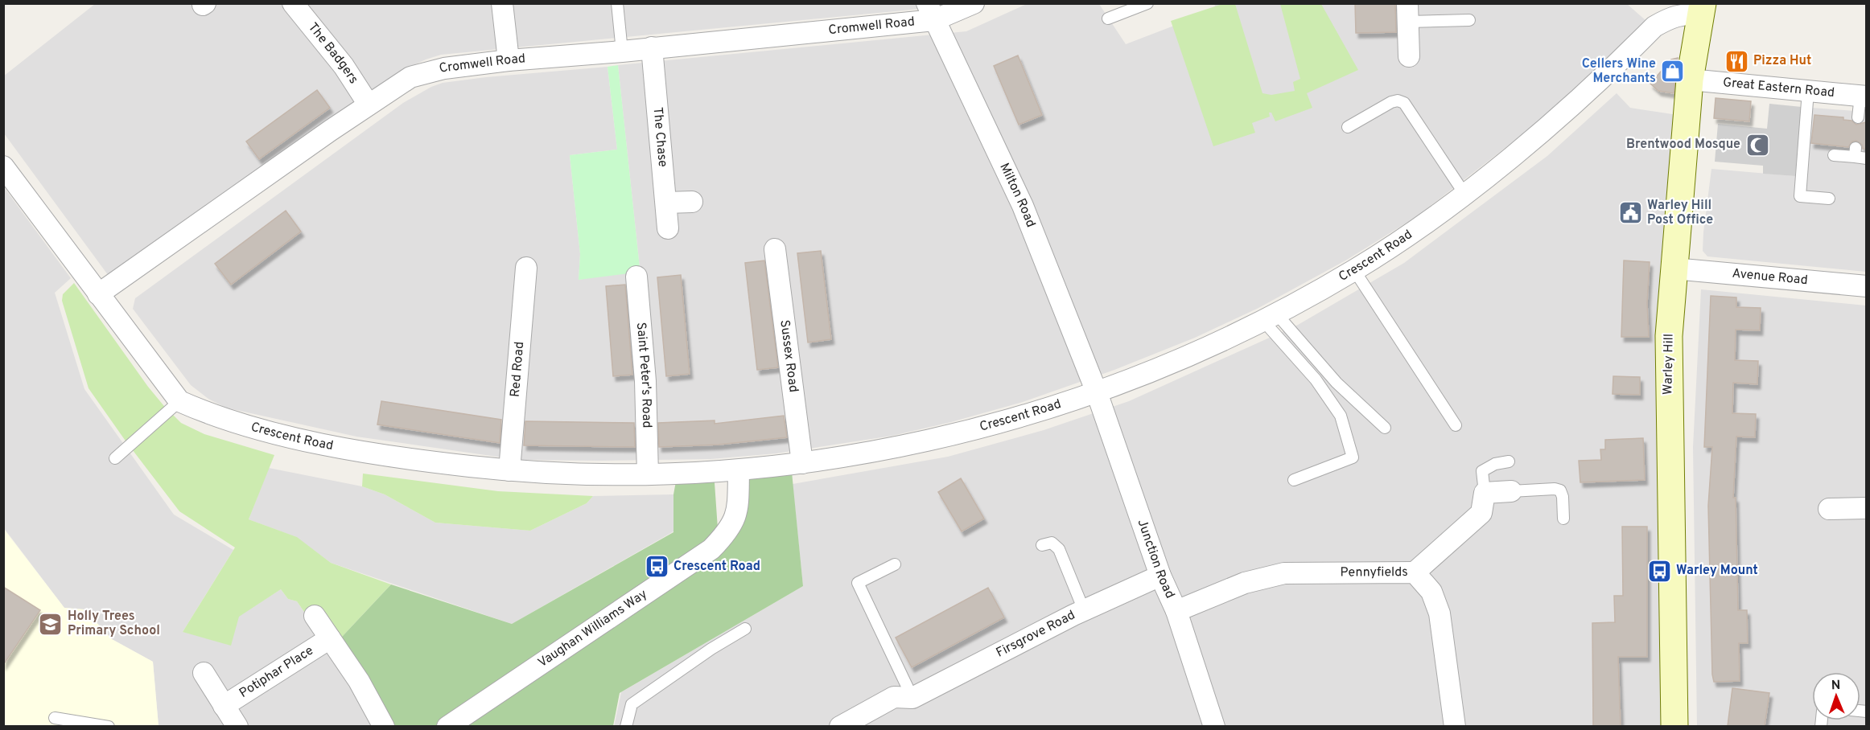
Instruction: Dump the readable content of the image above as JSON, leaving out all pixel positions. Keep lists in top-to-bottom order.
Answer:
{
  "streets": {
    "main road": ["Warley Hill"],
    "street": [
      "Cromwell Road",
      "The Badgers",
      "Great Eastern Road",
      "The Chase",
      "Milton Road",
      "Crescent Road",
      "Avenue Road",
      "Sussex Road",
      "Red Road",
      "Saint Peter's Road",
      "Junction Road",
      "Pennyfields",
      "Vaughan Williams Way",
      "Firsgrove Road",
      "Potiphar Place"
    ]
  },
  "crossings": [
    ["Cromwell Road", "The Badgers"],
    ["Cromwell Road", "The Chase"],
    ["Cromwell Road", "Milton Road"],
    ["Cromwell Road", "Crescent Road"],
    ["Great Eastern Road", "Warley Hill"],
    ["Milton Road", "Crescent Road"],
    ["Milton Road", "Junction Road"],
    ["Crescent Road", "Sussex Road"],
    ["Crescent Road", "Warley Hill"],
    ["Crescent Road", "Red Road"],
    ["Crescent Road", "Saint Peter's Road"],
    ["Crescent Road", "Junction Road"],
    ["Crescent Road", "Vaughan Williams Way"],
    ["Avenue Road", "Warley Hill"],
    ["Junction Road", "Pennyfields"],
    ["Junction Road", "Firsgrove Road"]
  ],
  "places": {
    "restaurant": ["Pizza Hut"],
    "shop": ["Cellers Wine Merchants"],
    "mosque": ["Brentwood Mosque"],
    "public building": ["Warley Hill Post Office"],
    "bus stop": ["Crescent Road", "Warley Mount"],
    "school or university": ["Holly Trees Primary School"]
  },
  "north": "top"
}
